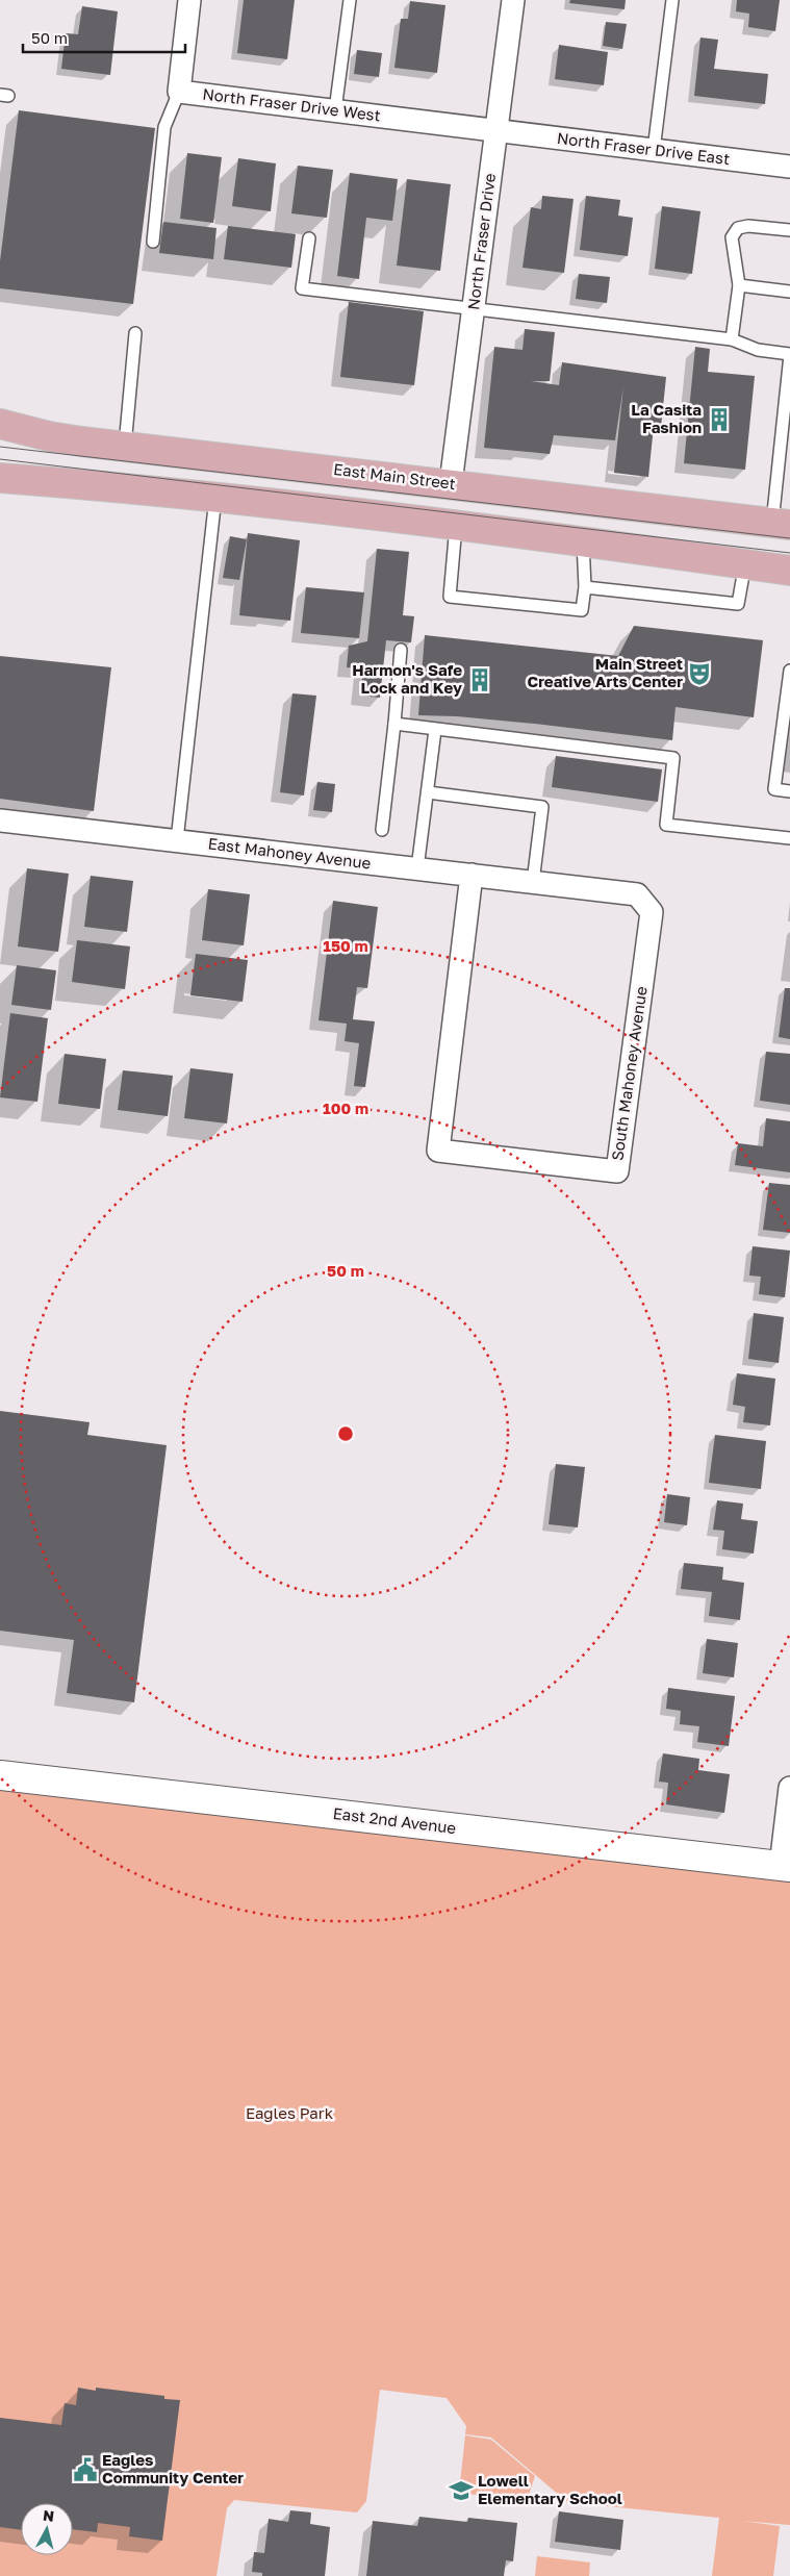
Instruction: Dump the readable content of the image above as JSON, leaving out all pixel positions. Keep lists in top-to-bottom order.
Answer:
{
  "streets": {
    "main road": ["East Main Street"],
    "street": [
      "North Fraser Drive West",
      "North Fraser Drive East",
      "North Fraser Drive",
      "East Mahoney Avenue",
      "South Mahoney Avenue",
      "East 2nd Avenue"
    ]
  },
  "crossings": [
    ["North Fraser Drive West", "North Fraser Drive East"],
    ["North Fraser Drive West", "North Fraser Drive"],
    ["North Fraser Drive East", "North Fraser Drive"],
    ["North Fraser Drive", "East Main Street"],
    ["East Mahoney Avenue", "South Mahoney Avenue"]
  ],
  "parks": ["Eagles Park"],
  "places": {
    "building": ["La Casita Fashion", "Harmon's Safe Lock and Key"],
    "theatre": ["Main Street Creative Arts Center"],
    "public building": ["Eagles Community Center"],
    "school or university": ["Lowell Elementary School"]
  },
  "scale_bar": "50 m",
  "north": "top",
  "rings": ["150 m", "100 m", "50 m"]
}
